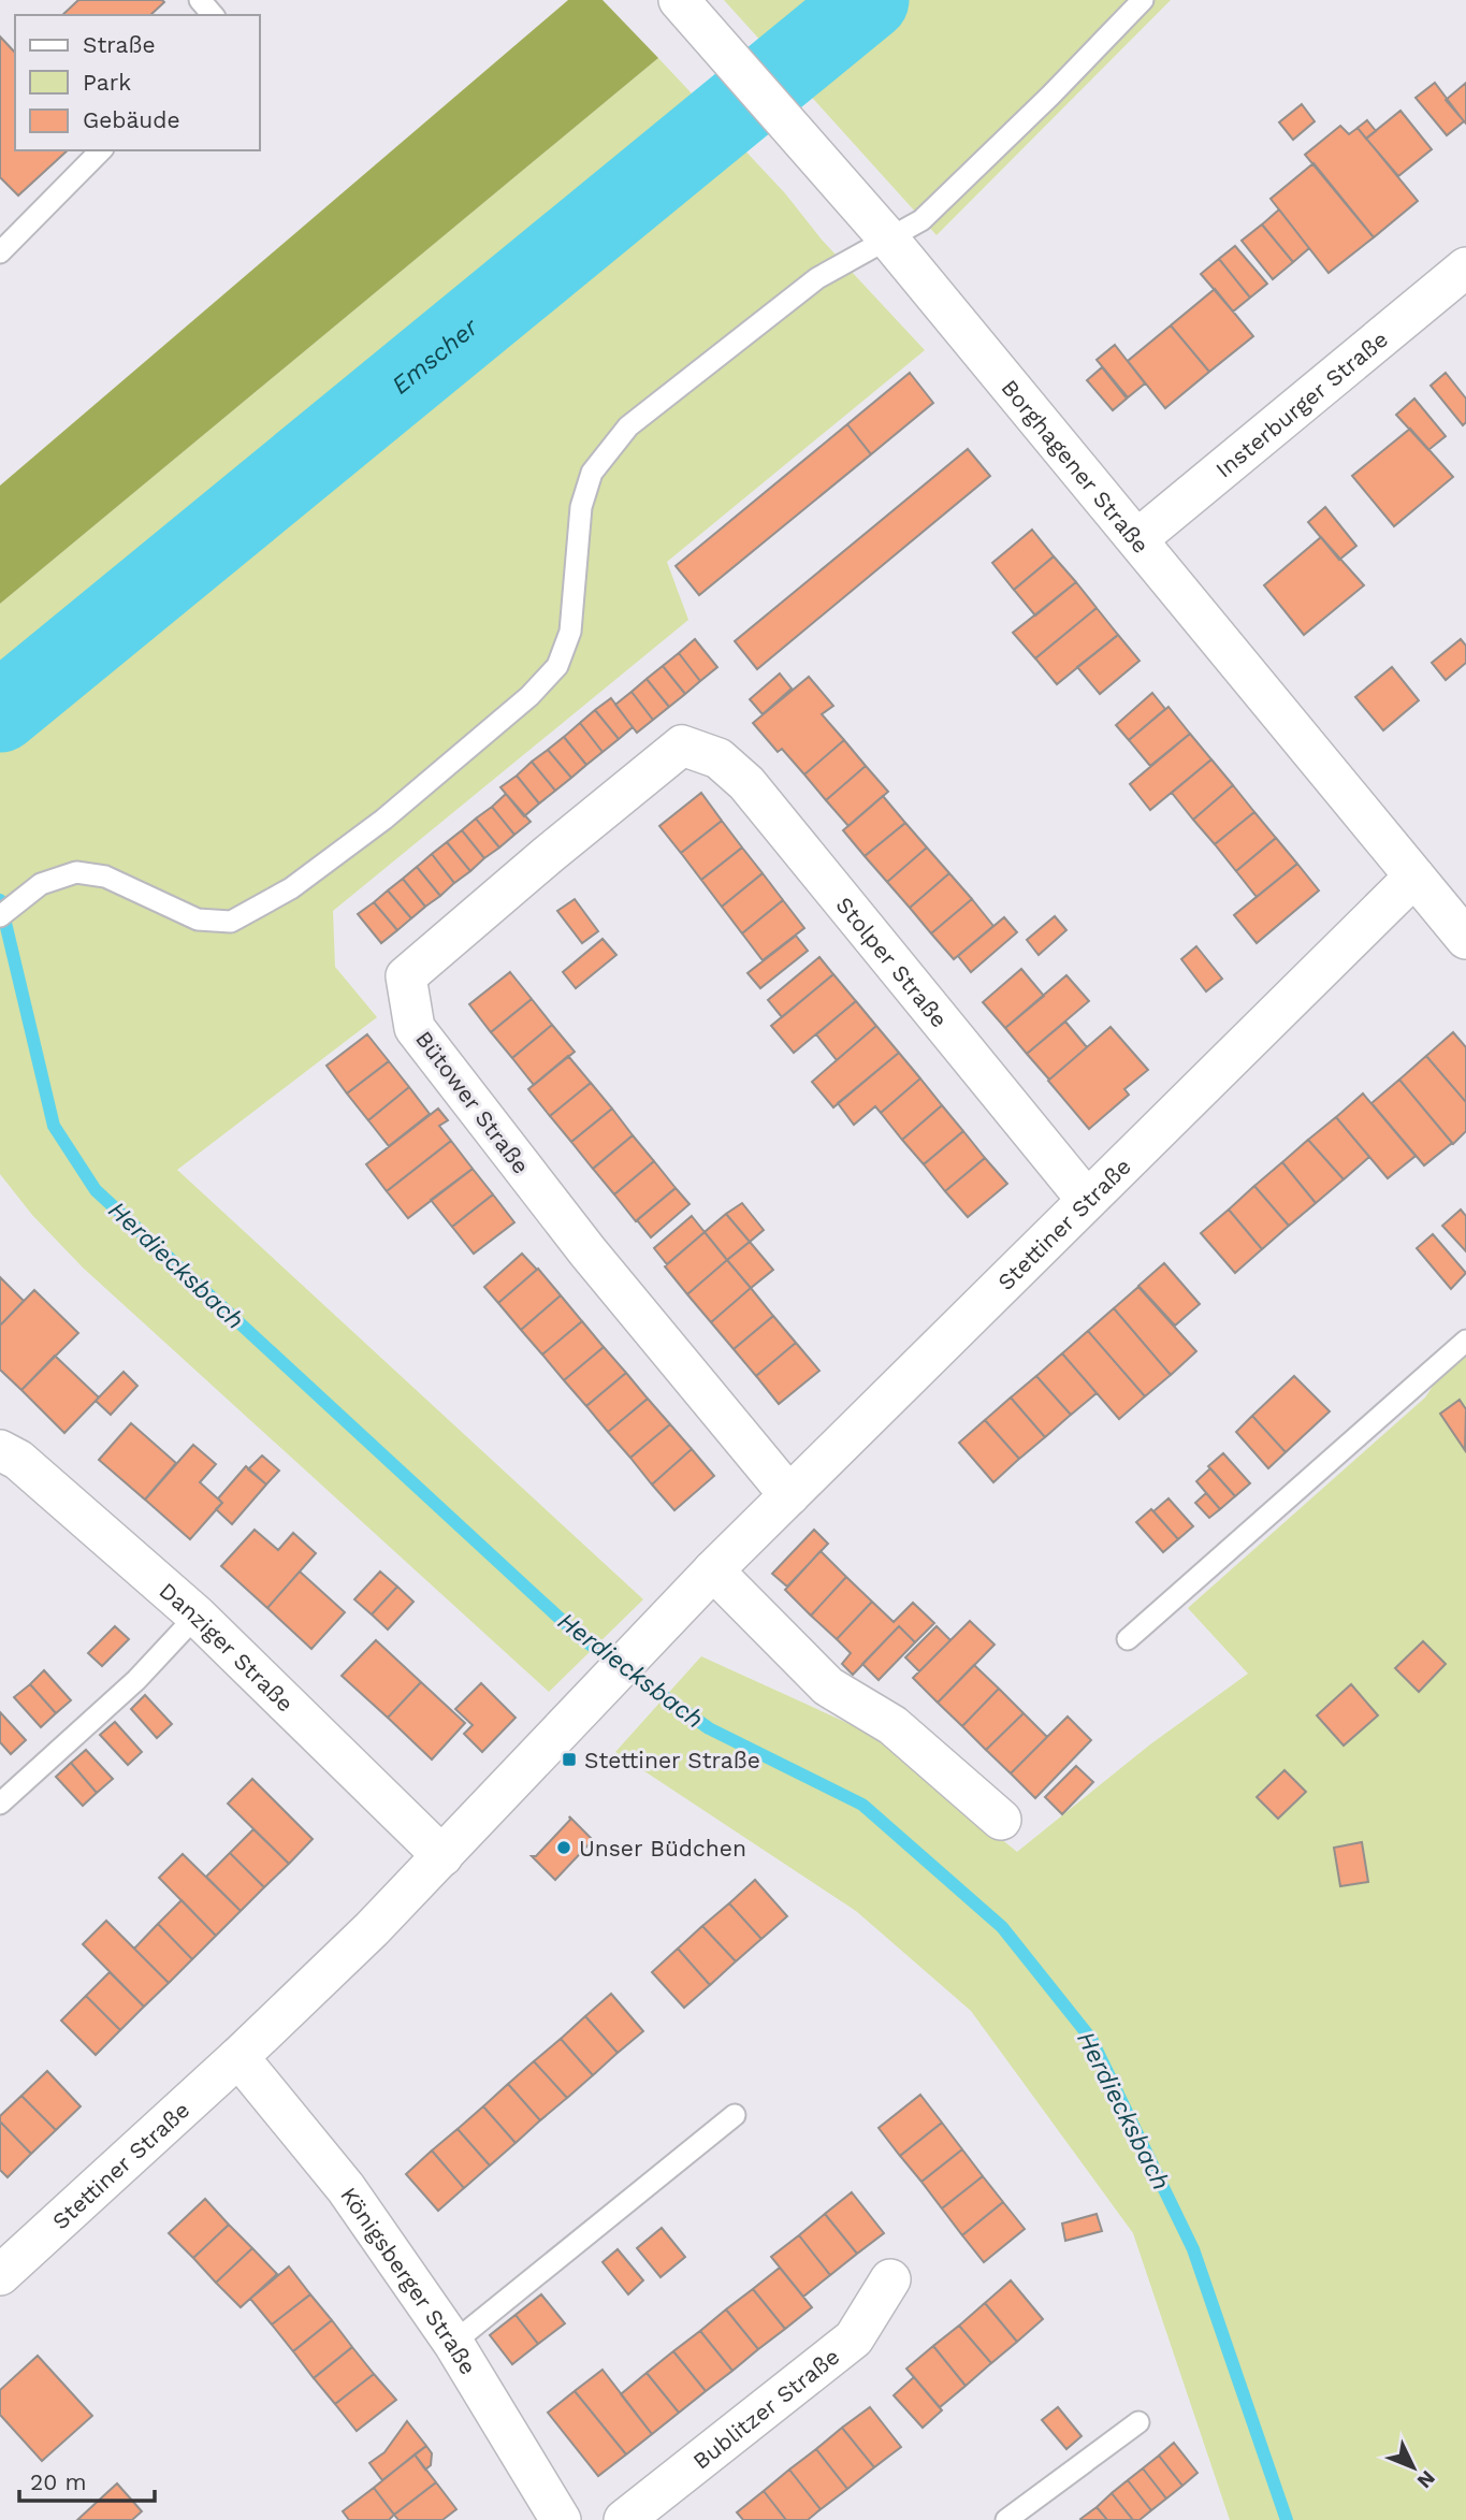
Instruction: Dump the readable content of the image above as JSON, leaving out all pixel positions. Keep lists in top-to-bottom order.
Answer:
{
  "streets": {
    "street": [
      "Insterburger Straße",
      "Borghagener Straße",
      "Stolper Straße",
      "Bütower Straße",
      "Stettiner Straße",
      "Danziger Straße",
      "Königsberger Straße",
      "Bublitzer Straße"
    ]
  },
  "crossings": [
    ["Insterburger Straße", "Borghagener Straße"],
    ["Borghagener Straße", "Stettiner Straße"],
    ["Stolper Straße", "Bütower Straße"],
    ["Stolper Straße", "Stettiner Straße"],
    ["Bütower Straße", "Stettiner Straße"],
    ["Stettiner Straße", "Danziger Straße"],
    ["Stettiner Straße", "Königsberger Straße"]
  ],
  "water": ["Emscher", "Herdiecksbach"],
  "places": {
    "transit": ["Stettiner Straße"],
    "other": ["Unser Büdchen"]
  },
  "legend": ["Straße", "Park", "Gebäude"],
  "scale_bar": "20 m",
  "north": "bottom right"
}
